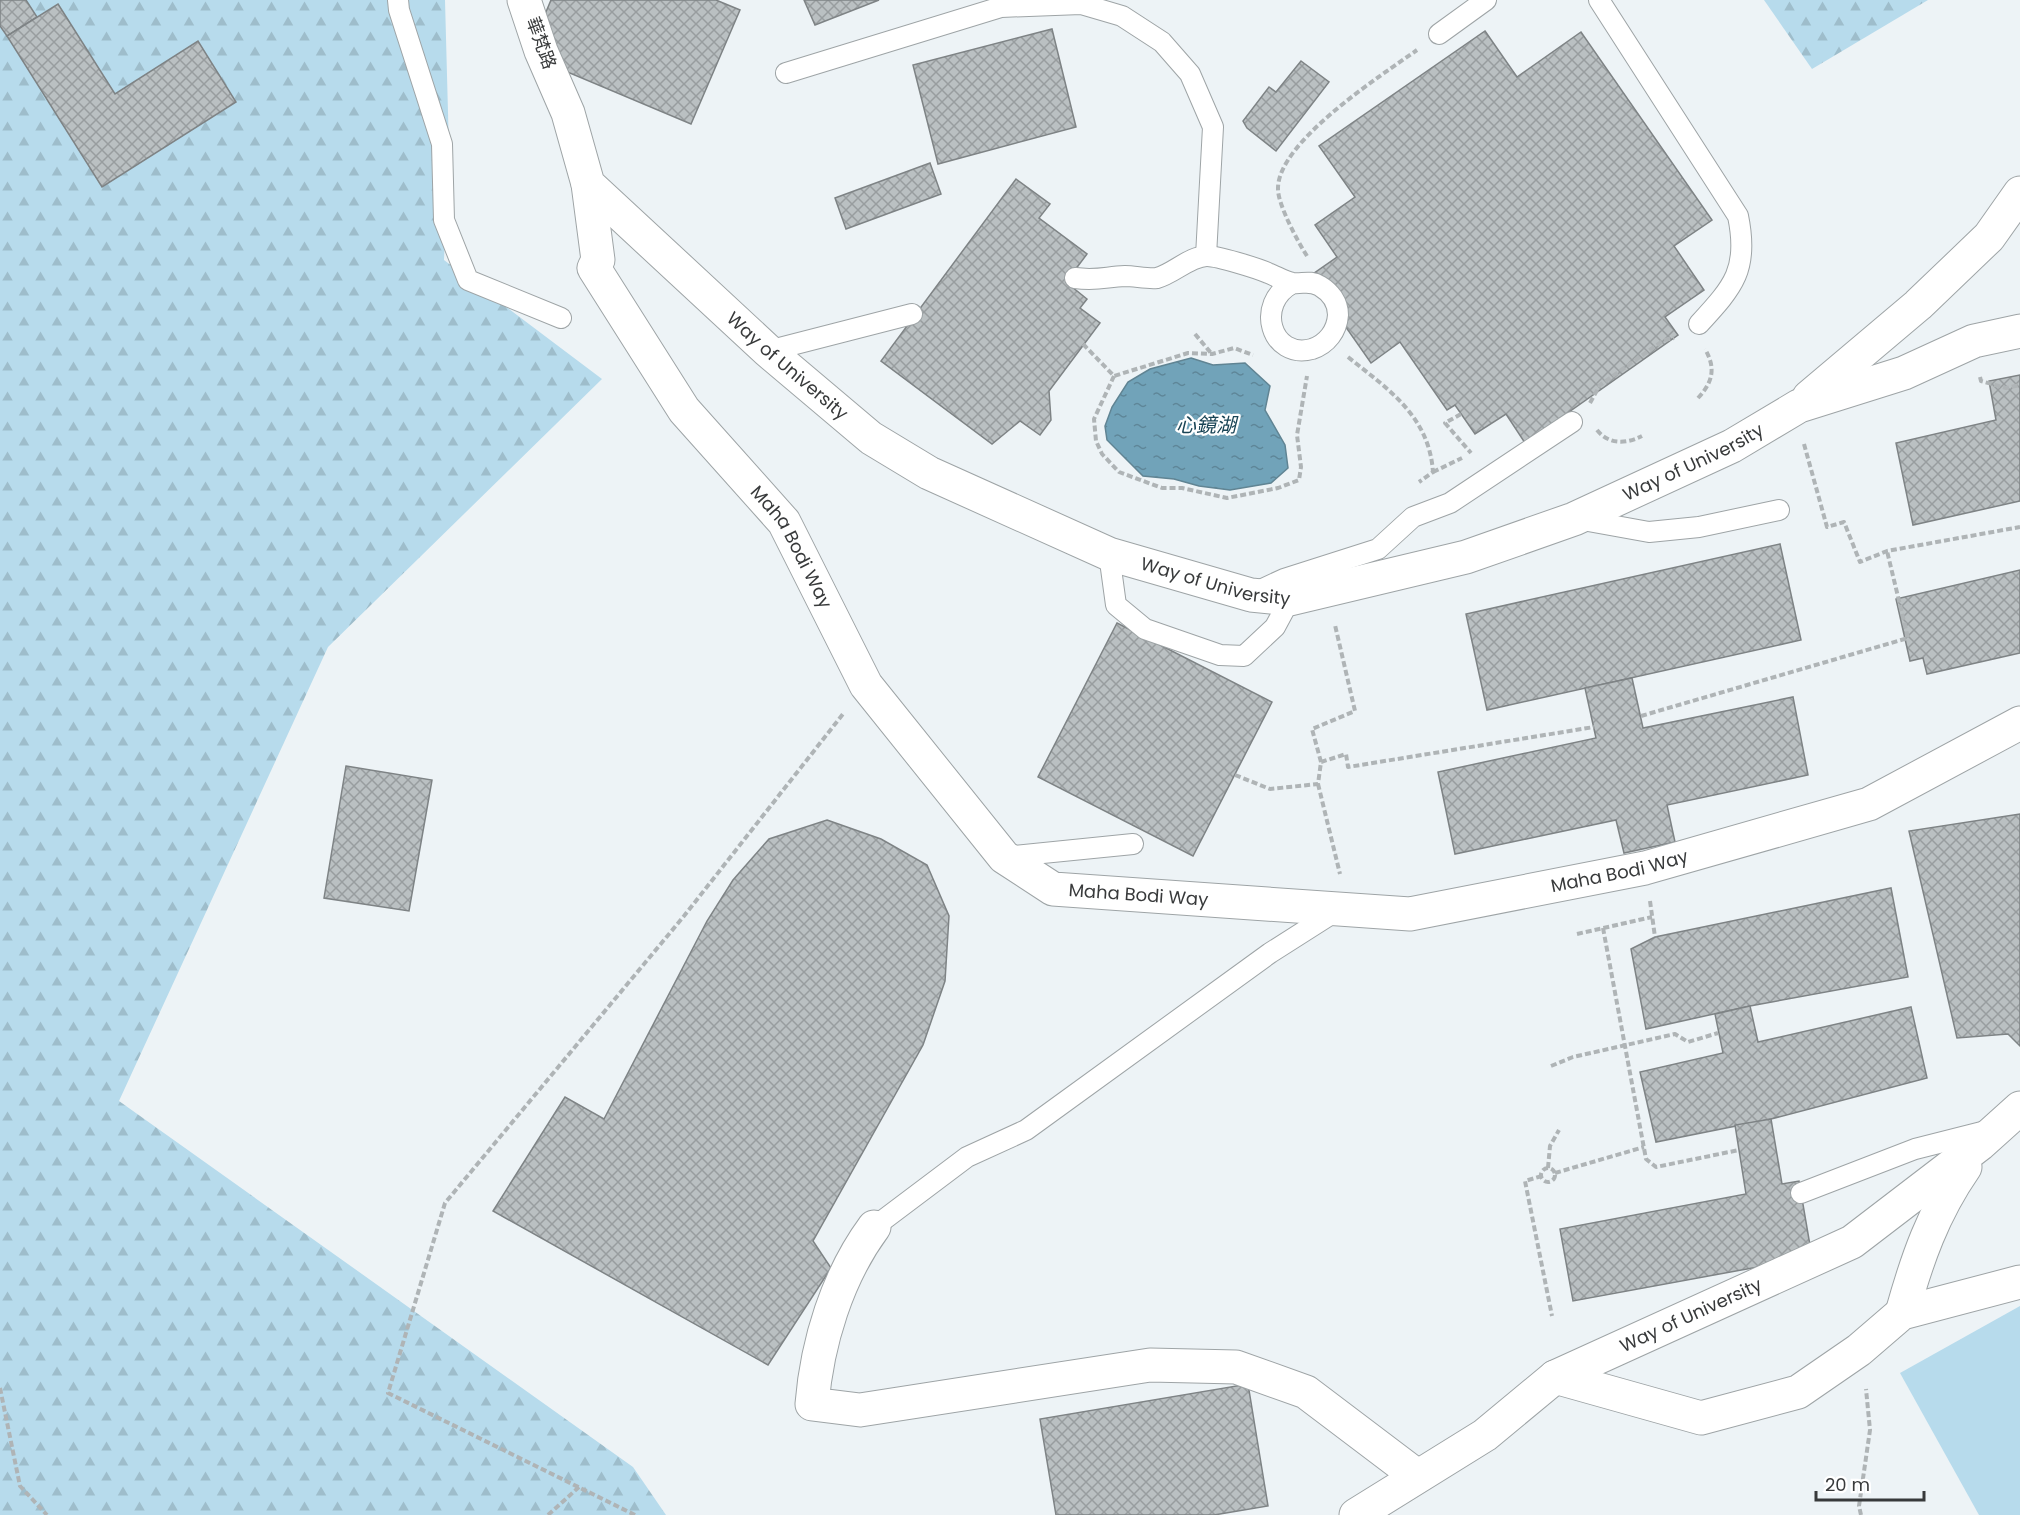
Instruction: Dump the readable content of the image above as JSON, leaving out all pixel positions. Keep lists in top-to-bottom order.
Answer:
{
  "streets": {
    "street": ["華梵路", "Way of University", "Maha Bodi Way"]
  },
  "crossings": [
    ["華梵路", "Way of University"],
    ["華梵路", "Maha Bodi Way"],
    ["Way of University", "Maha Bodi Way"]
  ],
  "water": ["心鏡湖"],
  "scale_bar": "20 m"
}
